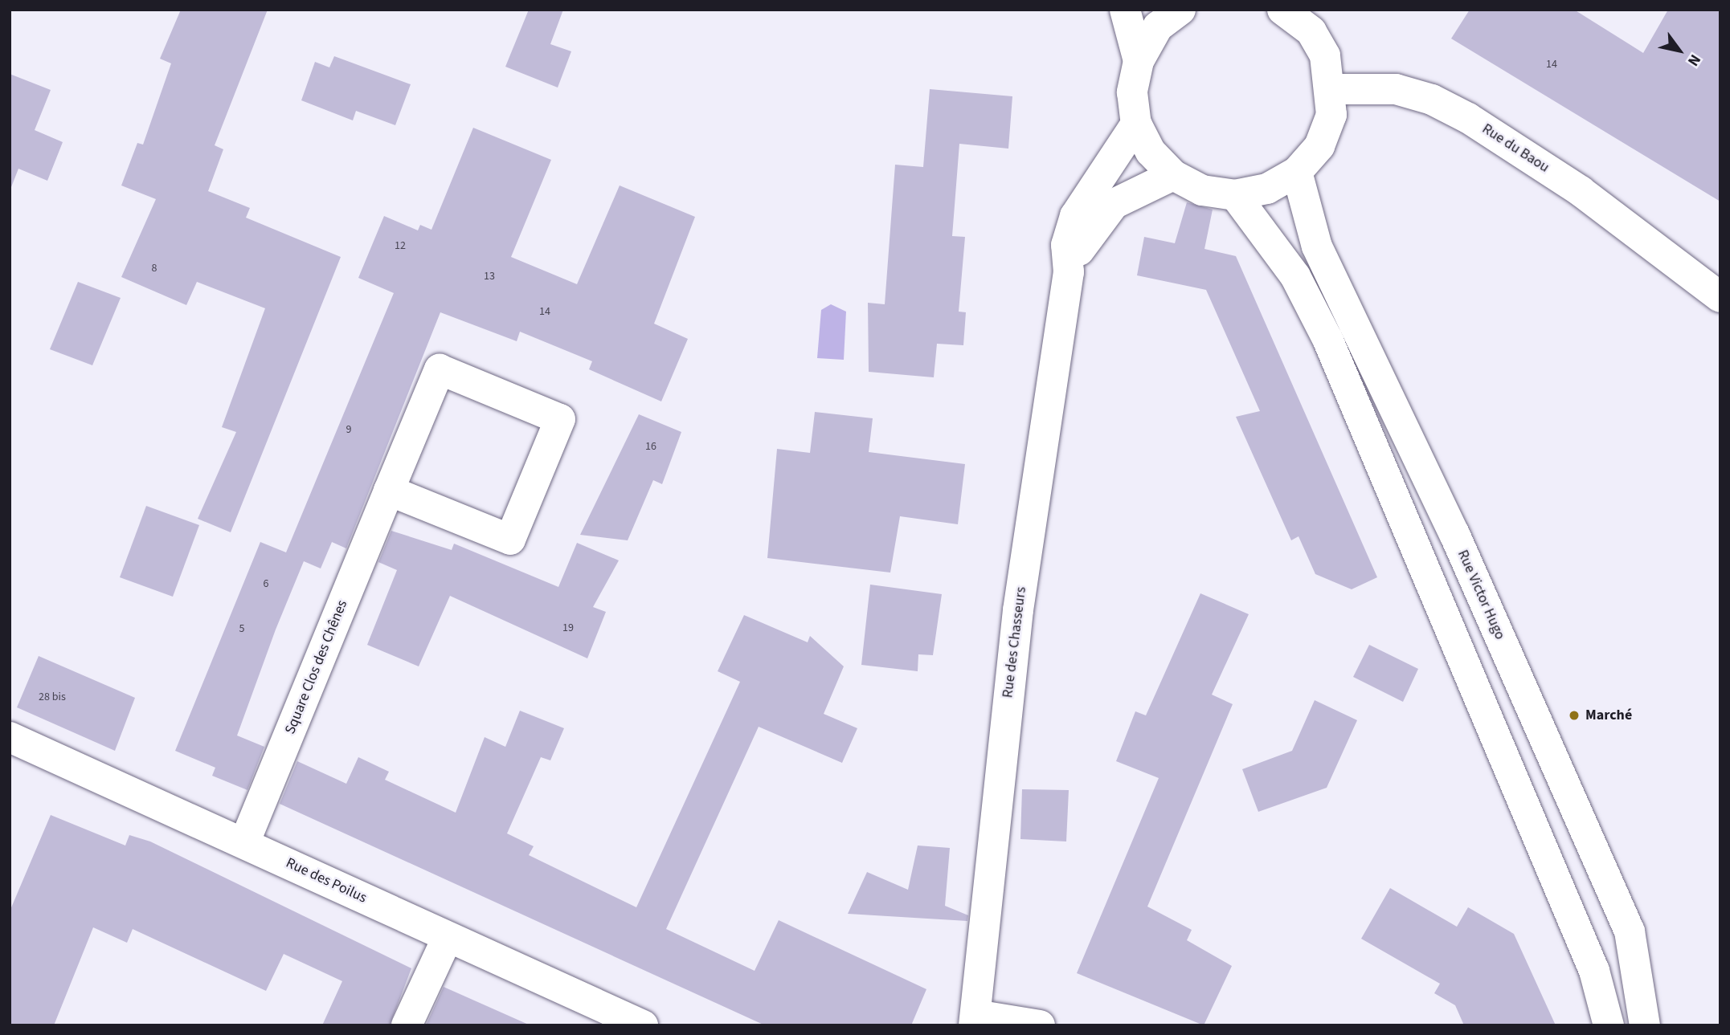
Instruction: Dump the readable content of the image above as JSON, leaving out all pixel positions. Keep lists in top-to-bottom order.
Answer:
{
  "streets": {
    "street": [
      "Rue du Baou",
      "Rue Victor Hugo",
      "Rue des Chasseurs",
      "Square Clos des Chênes",
      "Rue des Poilus"
    ]
  },
  "crossings": [
    ["Square Clos des Chênes", "Rue des Poilus"]
  ],
  "places": ["Marché"],
  "house_numbers": [
    "14",
    "12",
    "8",
    "13",
    "14",
    "9",
    "16",
    "6",
    "19",
    "5",
    "28 bis"
  ],
  "north": "bottom right"
}
